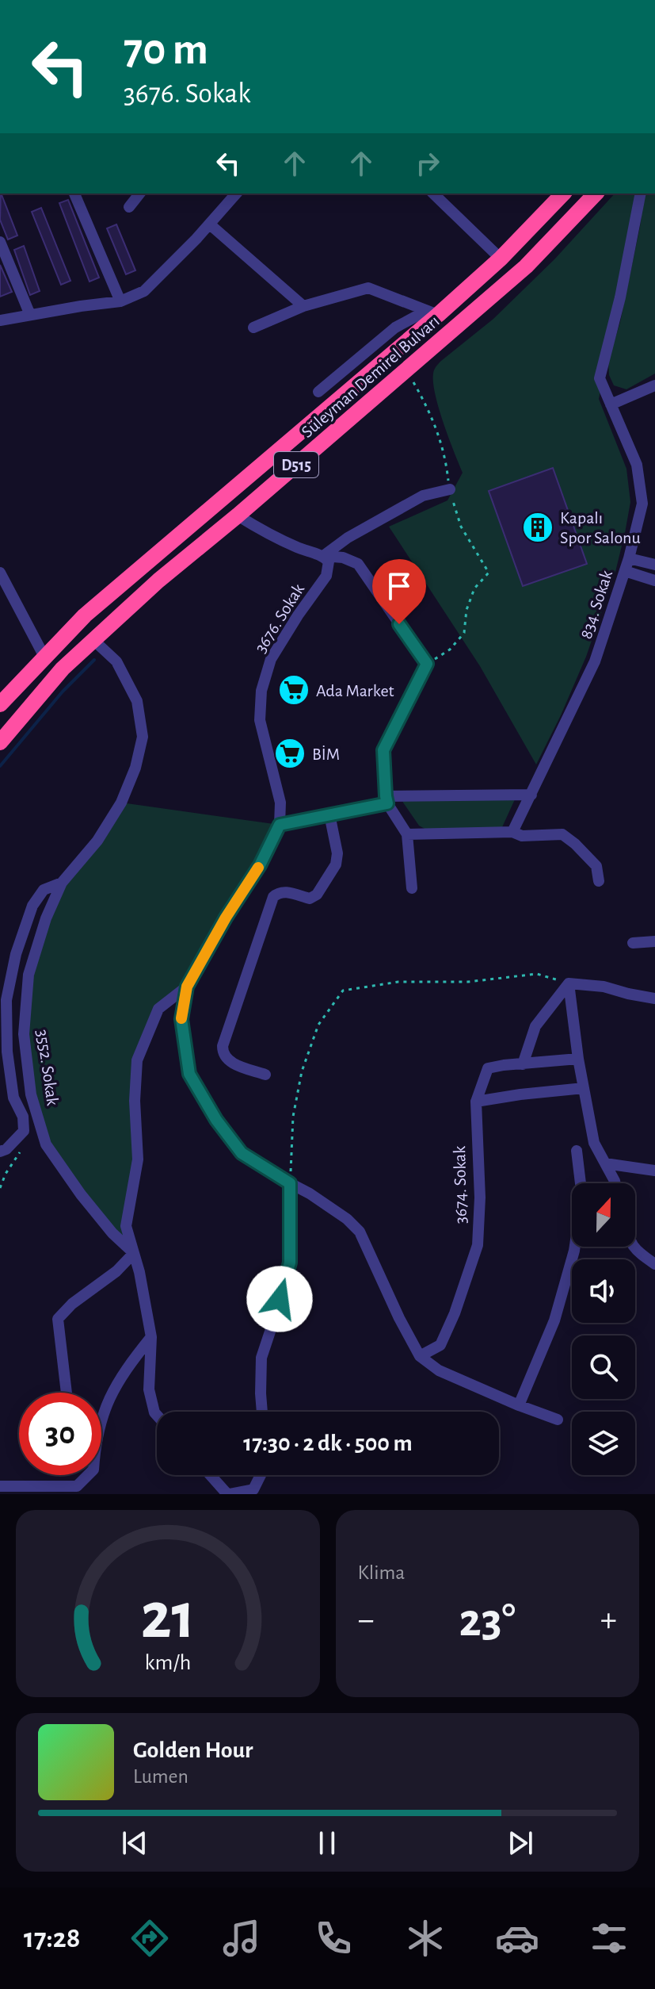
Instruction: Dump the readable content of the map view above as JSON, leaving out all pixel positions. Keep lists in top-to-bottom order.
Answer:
{
  "streets": {
    "highway": ["Süleyman Demirel Bulvarı", "D515"],
    "street": [
      "834. Sokak",
      "3676. Sokak",
      "3552. Sokak",
      "3674. Sokak"
    ]
  },
  "crossings": [
    ["Süleyman Demirel Bulvarı", "3552. Sokak"],
    ["3676. Sokak", "3674. Sokak"]
  ],
  "places": {
    "building": ["Kapalı Spor Salonu"],
    "supermarket": ["Ada Market", "BİM"]
  },
  "north": "top",
  "page": {
    "turn": ["70 m", "3676. Sokak"],
    "limit": "30",
    "trip": "17:30 · 2 dk · 500 m",
    "tile": "Klima",
    "heat": ["−", "23°", "+"],
    "song": ["Golden Hour", "Lumen"],
    "tabs": "17:28",
    "gauge": ["21", "km/h"]
  }
}
